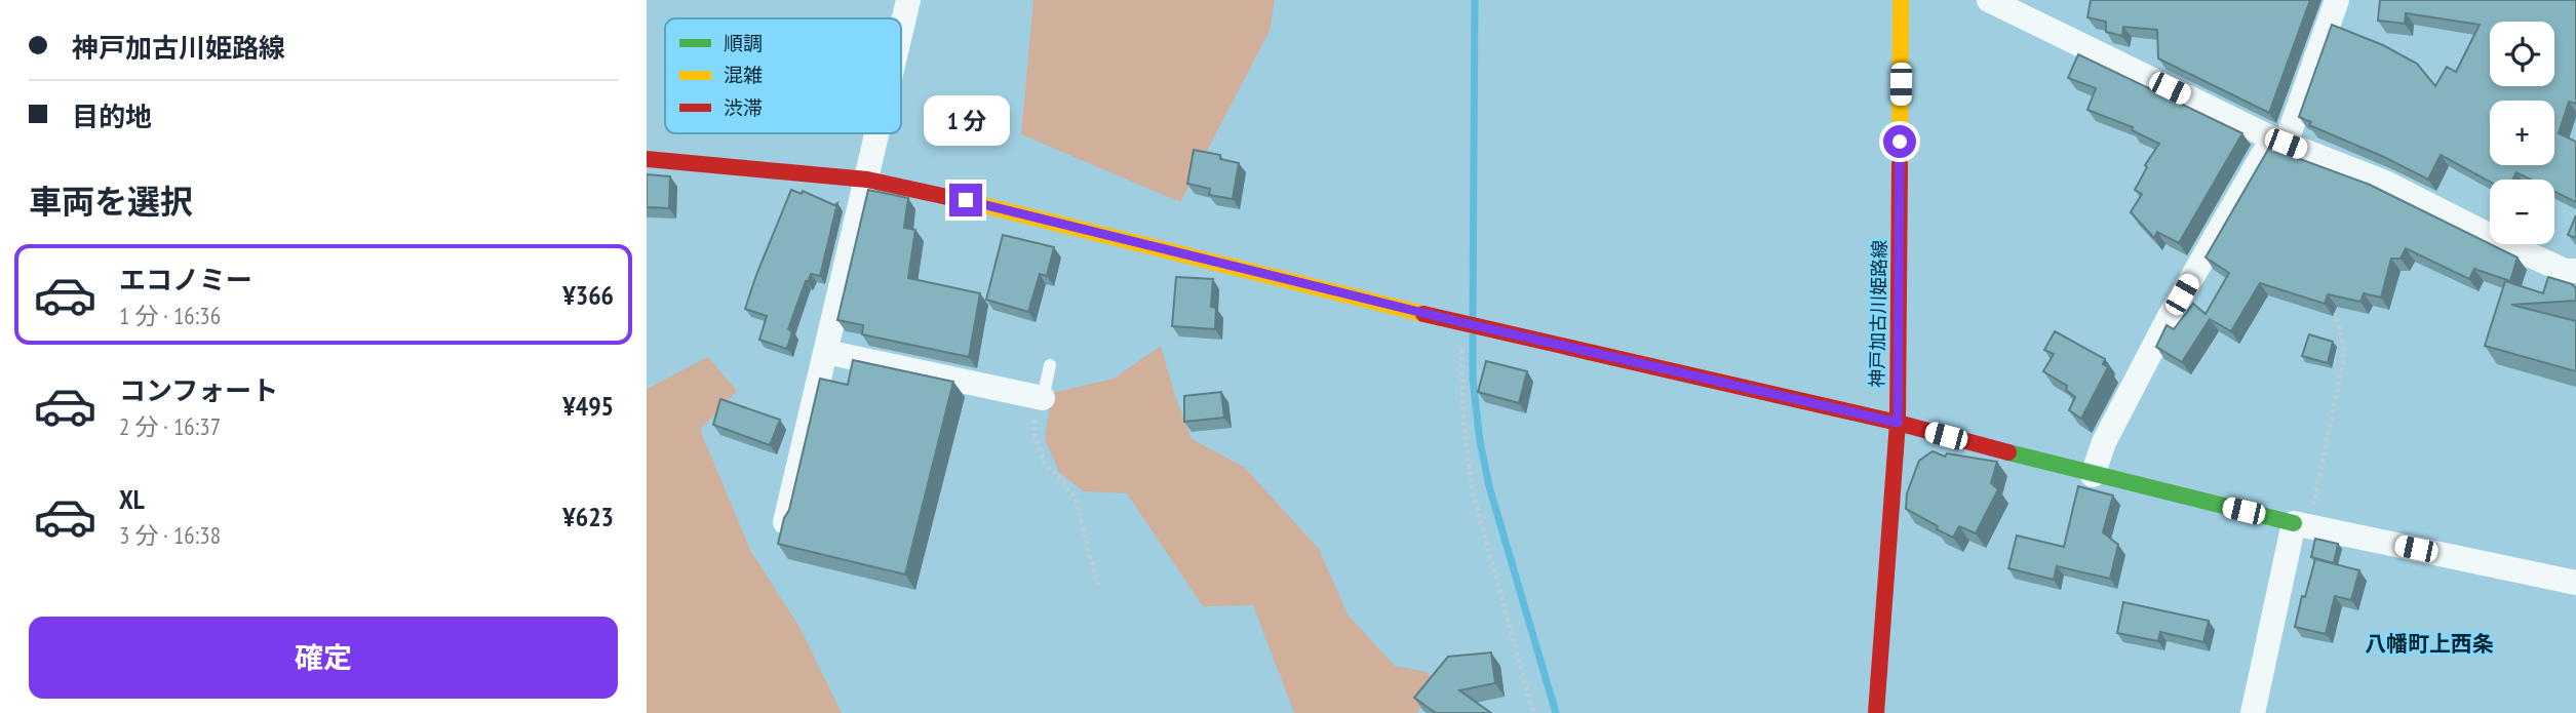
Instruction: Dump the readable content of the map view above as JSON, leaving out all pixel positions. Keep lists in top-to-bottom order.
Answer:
{
  "streets": {
    "street": ["神戸加古川姫路線"]
  },
  "districts": ["八幡町上西条"],
  "legend": ["順調", "混雑", "渋滞"],
  "page": {
    "banner": ["神戸加古川姫路線", "目的地"],
    "map_buttons": ["+", "−"],
    "bubble": "1 分",
    "heading": "車両を選択",
    "list": [
      {
        "name": "エコノミー",
        "note": "1 分 · 16:36",
        "value": "¥366"
      },
      {
        "name": "コンフォート",
        "note": "2 分 · 16:37",
        "value": "¥495"
      },
      {
        "name": "XL",
        "note": "3 分 · 16:38",
        "value": "¥623"
      }
    ],
    "buttons": "確定"
  }
}
